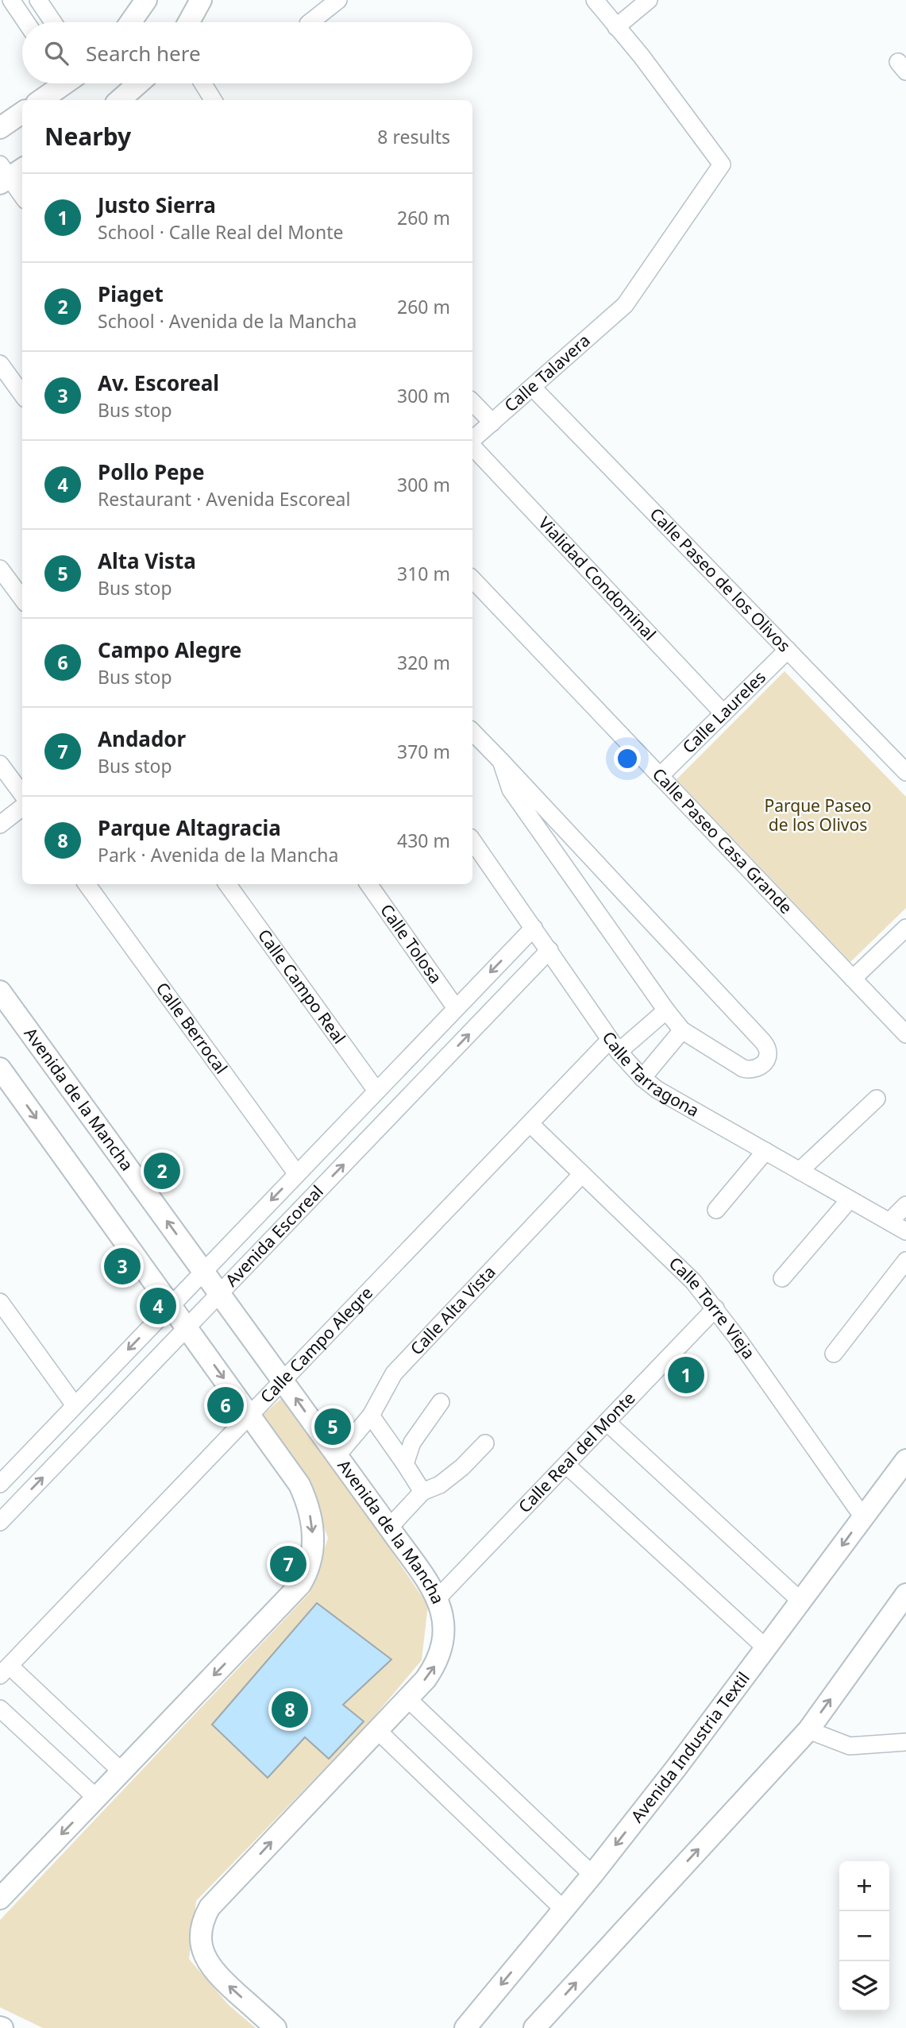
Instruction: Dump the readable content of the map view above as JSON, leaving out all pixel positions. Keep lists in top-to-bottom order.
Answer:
{
  "streets": {
    "street": [
      "Calle Talavera",
      "Vialidad Condominal",
      "Calle Paseo de los Olivos",
      "Calle Laureles",
      "Calle Paseo Casa Grande",
      "Calle Tolosa",
      "Calle Campo Real",
      "Calle Berrocal",
      "Calle Tarragona",
      "Avenida de la Mancha",
      "Avenida Escoreal",
      "Calle Torre Vieja",
      "Calle Alta Vista",
      "Calle Campo Alegre",
      "Calle Real del Monte",
      "Avenida Industria Textil"
    ]
  },
  "crossings": [
    ["Calle Talavera", "Calle Paseo de los Olivos"],
    ["Vialidad Condominal", "Calle Laureles"],
    ["Calle Paseo de los Olivos", "Calle Laureles"],
    ["Calle Laureles", "Calle Paseo Casa Grande"],
    ["Calle Tolosa", "Avenida Escoreal"],
    ["Calle Campo Real", "Avenida Escoreal"],
    ["Calle Berrocal", "Avenida Escoreal"],
    ["Calle Tarragona", "Avenida Escoreal"],
    ["Calle Tarragona", "Calle Campo Alegre"],
    ["Avenida de la Mancha", "Avenida Escoreal"],
    ["Avenida de la Mancha", "Calle Alta Vista"],
    ["Avenida de la Mancha", "Calle Campo Alegre"],
    ["Avenida de la Mancha", "Calle Real del Monte"],
    ["Calle Torre Vieja", "Calle Alta Vista"],
    ["Calle Torre Vieja", "Calle Campo Alegre"],
    ["Calle Torre Vieja", "Calle Real del Monte"],
    ["Calle Torre Vieja", "Avenida Industria Textil"]
  ],
  "one_way": ["Avenida de la Mancha"],
  "parks": ["Parque Paseo de los Olivos"],
  "page": {
    "search": "Search here",
    "heading": ["Nearby", "8 results"],
    "list": [
      {
        "mark": "1",
        "name": "Justo Sierra",
        "note": "School · Calle Real del Monte",
        "value": "260 m"
      },
      {
        "mark": "2",
        "name": "Piaget",
        "note": "School · Avenida de la Mancha",
        "value": "260 m"
      },
      {
        "mark": "3",
        "name": "Av. Escoreal",
        "note": "Bus stop",
        "value": "300 m"
      },
      {
        "mark": "4",
        "name": "Pollo Pepe",
        "note": "Restaurant · Avenida Escoreal",
        "value": "300 m"
      },
      {
        "mark": "5",
        "name": "Alta Vista",
        "note": "Bus stop",
        "value": "310 m"
      },
      {
        "mark": "6",
        "name": "Campo Alegre",
        "note": "Bus stop",
        "value": "320 m"
      },
      {
        "mark": "7",
        "name": "Andador",
        "note": "Bus stop",
        "value": "370 m"
      },
      {
        "mark": "8",
        "name": "Parque Altagracia",
        "note": "Park · Avenida de la Mancha",
        "value": "430 m"
      }
    ],
    "pins": [
      "2",
      "3",
      "4",
      "1",
      "6",
      "5",
      "7",
      "8"
    ],
    "map_buttons": ["+", "−"]
  }
}
